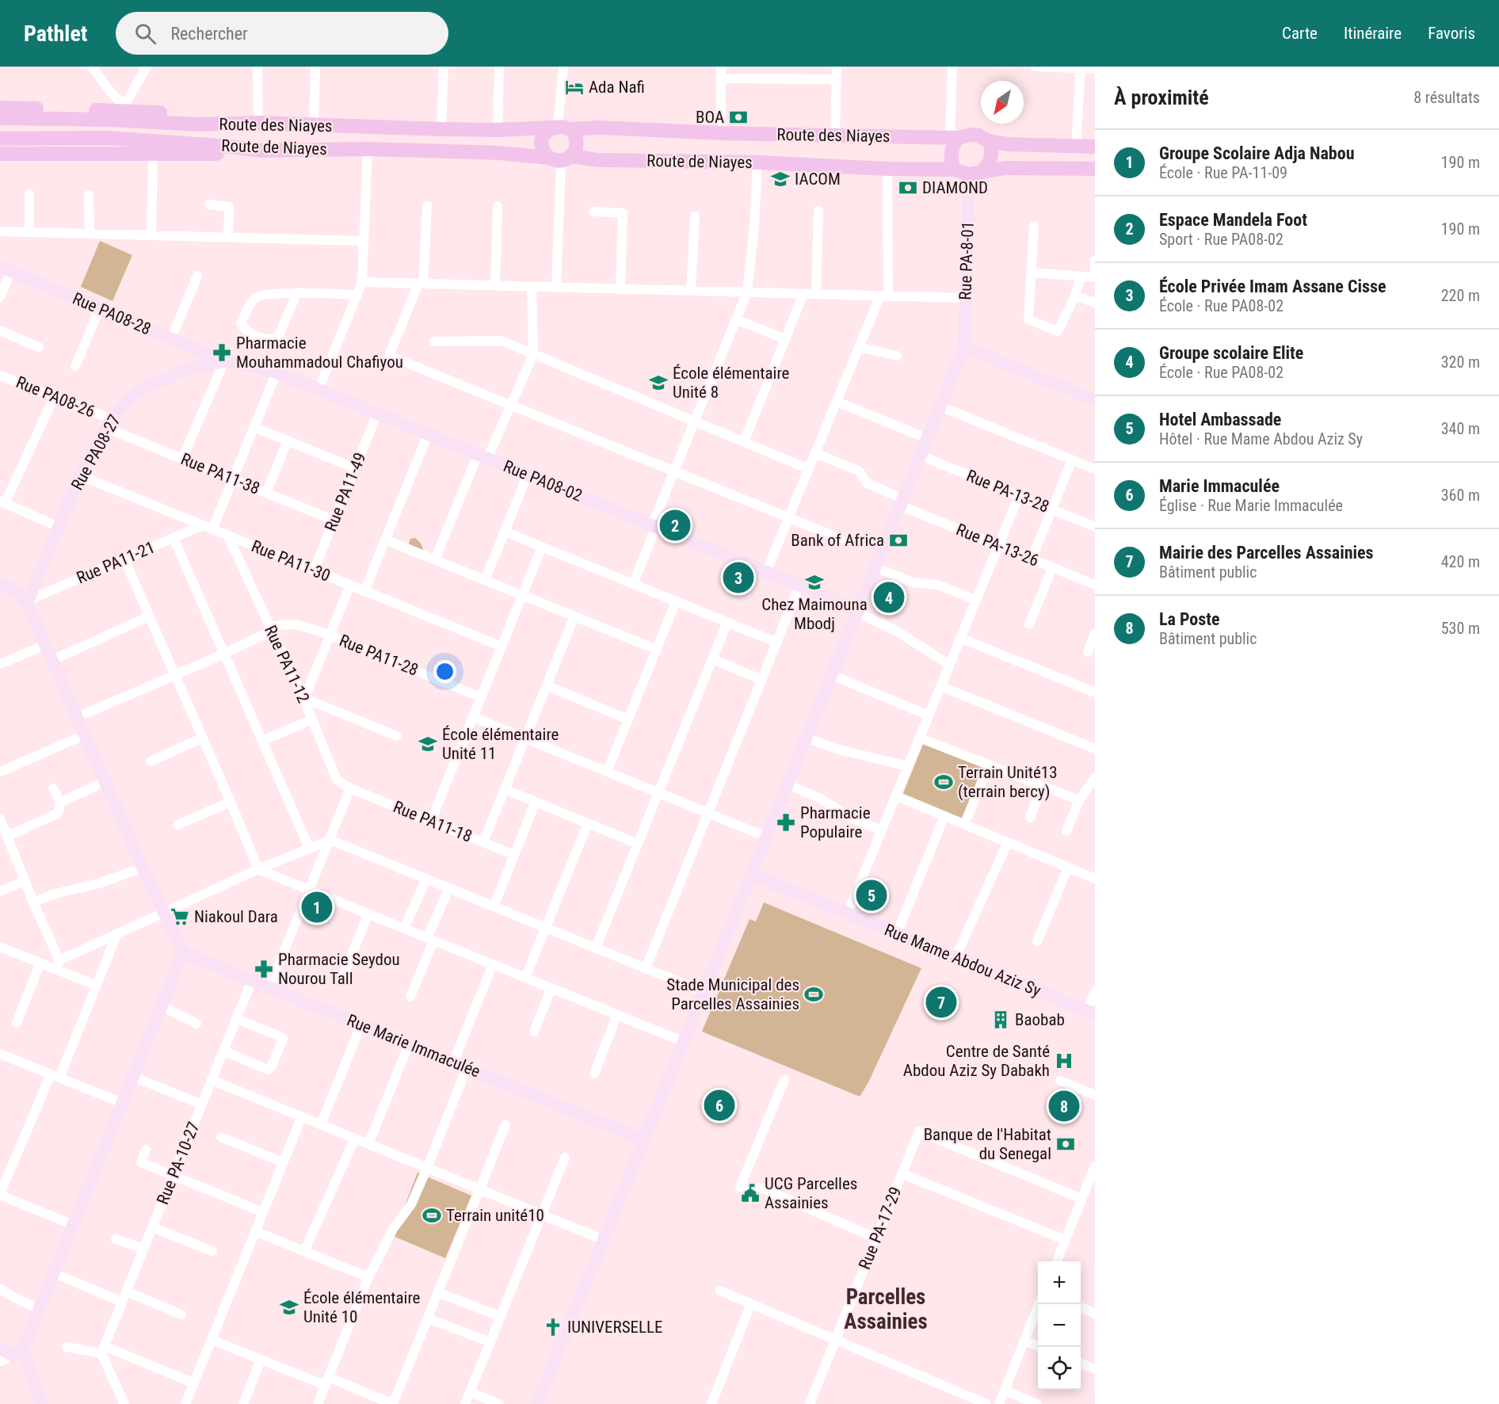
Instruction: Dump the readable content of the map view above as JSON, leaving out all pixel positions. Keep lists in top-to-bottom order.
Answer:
{
  "streets": {
    "main road": ["Route des Niayes", "Route de Niayes"],
    "street": [
      "Rue PA-8-01",
      "Rue PA08-28",
      "Rue PA08-26",
      "Rue PA08-27",
      "Rue PA11-38",
      "Rue PA08-02",
      "Rue PA-13-28",
      "Rue PA11-49",
      "Rue PA-13-26",
      "Rue PA11-30",
      "Rue PA11-21",
      "Rue PA11-28",
      "Rue PA11-12",
      "Rue PA11-18",
      "Rue Mame Abdou Aziz Sy",
      "Rue Marie Immaculée",
      "Rue PA-10-27",
      "Rue PA-17-29"
    ]
  },
  "crossings": [
    ["Route des Niayes", "Route de Niayes"],
    ["Route des Niayes", "Rue PA-8-01"],
    ["Route de Niayes", "Rue PA-8-01"],
    ["Rue PA-8-01", "Rue PA08-02"],
    ["Rue PA-8-01", "Rue PA-13-28"],
    ["Rue PA-8-01", "Rue PA-13-26"],
    ["Rue PA-8-01", "Rue Mame Abdou Aziz Sy"],
    ["Rue PA-8-01", "Rue Marie Immaculée"],
    ["Rue PA08-28", "Rue PA08-27"],
    ["Rue PA08-28", "Rue PA08-02"],
    ["Rue PA08-26", "Rue PA08-27"],
    ["Rue PA08-26", "Rue PA11-38"],
    ["Rue PA08-27", "Rue PA11-38"],
    ["Rue PA08-27", "Rue PA08-02"],
    ["Rue PA08-27", "Rue PA11-30"],
    ["Rue PA08-27", "Rue PA11-21"],
    ["Rue PA11-38", "Rue PA11-49"],
    ["Rue PA08-02", "Rue PA11-49"],
    ["Rue PA11-49", "Rue PA11-30"],
    ["Rue PA11-30", "Rue PA11-21"],
    ["Rue PA11-30", "Rue PA11-12"],
    ["Rue PA11-28", "Rue PA11-12"],
    ["Rue PA11-12", "Rue PA11-18"],
    ["Rue Marie Immaculée", "Rue PA-10-27"]
  ],
  "districts": ["Parcelles Assainies"],
  "places": {
    "hotel": ["Ada Nafi"],
    "bank": [
      "BOA",
      "DIAMOND",
      "Bank of Africa",
      "Banque de l'Habitat du Senegal"
    ],
    "school or university": [
      "IACOM",
      "École élémentaire Unité 8",
      "Chez Maimouna Mbodj",
      "École élémentaire Unité 11",
      "École élémentaire Unité 10"
    ],
    "pharmacy": ["Pharmacie Mouhammadoul Chafiyou", "Pharmacie Populaire", "Pharmacie Seydou Nourou Tall"],
    "sports": ["Terrain Unité13 (terrain bercy)", "Stade Municipal des Parcelles Assainies", "Terrain unité10"],
    "supermarket": ["Niakoul Dara"],
    "building": ["Baobab"],
    "hospital": ["Centre de Santé Abdou Aziz Sy Dabakh"],
    "public building": ["UCG Parcelles Assainies"],
    "church": ["IUNIVERSELLE"]
  },
  "north": "bottom left",
  "page": {
    "header": "Pathlet",
    "search": "Rechercher",
    "nav": ["Carte", "Itinéraire", "Favoris"],
    "heading": ["À proximité", "8 résultats"],
    "list": [
      {
        "mark": "1",
        "name": "Groupe Scolaire Adja Nabou",
        "note": "École · Rue PA-11-09",
        "value": "190 m"
      },
      {
        "mark": "2",
        "name": "Espace Mandela Foot",
        "note": "Sport · Rue PA08-02",
        "value": "190 m"
      },
      {
        "mark": "3",
        "name": "École Privée Imam Assane Cisse",
        "note": "École · Rue PA08-02",
        "value": "220 m"
      },
      {
        "mark": "4",
        "name": "Groupe scolaire Elite",
        "note": "École · Rue PA08-02",
        "value": "320 m"
      },
      {
        "mark": "5",
        "name": "Hotel Ambassade",
        "note": "Hôtel · Rue Mame Abdou Aziz Sy",
        "value": "340 m"
      },
      {
        "mark": "6",
        "name": "Marie Immaculée",
        "note": "Église · Rue Marie Immaculée",
        "value": "360 m"
      },
      {
        "mark": "7",
        "name": "Mairie des Parcelles Assainies",
        "note": "Bâtiment public",
        "value": "420 m"
      },
      {
        "mark": "8",
        "name": "La Poste",
        "note": "Bâtiment public",
        "value": "530 m"
      }
    ],
    "pins": [
      "2",
      "3",
      "4",
      "5",
      "1",
      "7",
      "6",
      "8"
    ],
    "map_buttons": ["+", "−"]
  }
}
